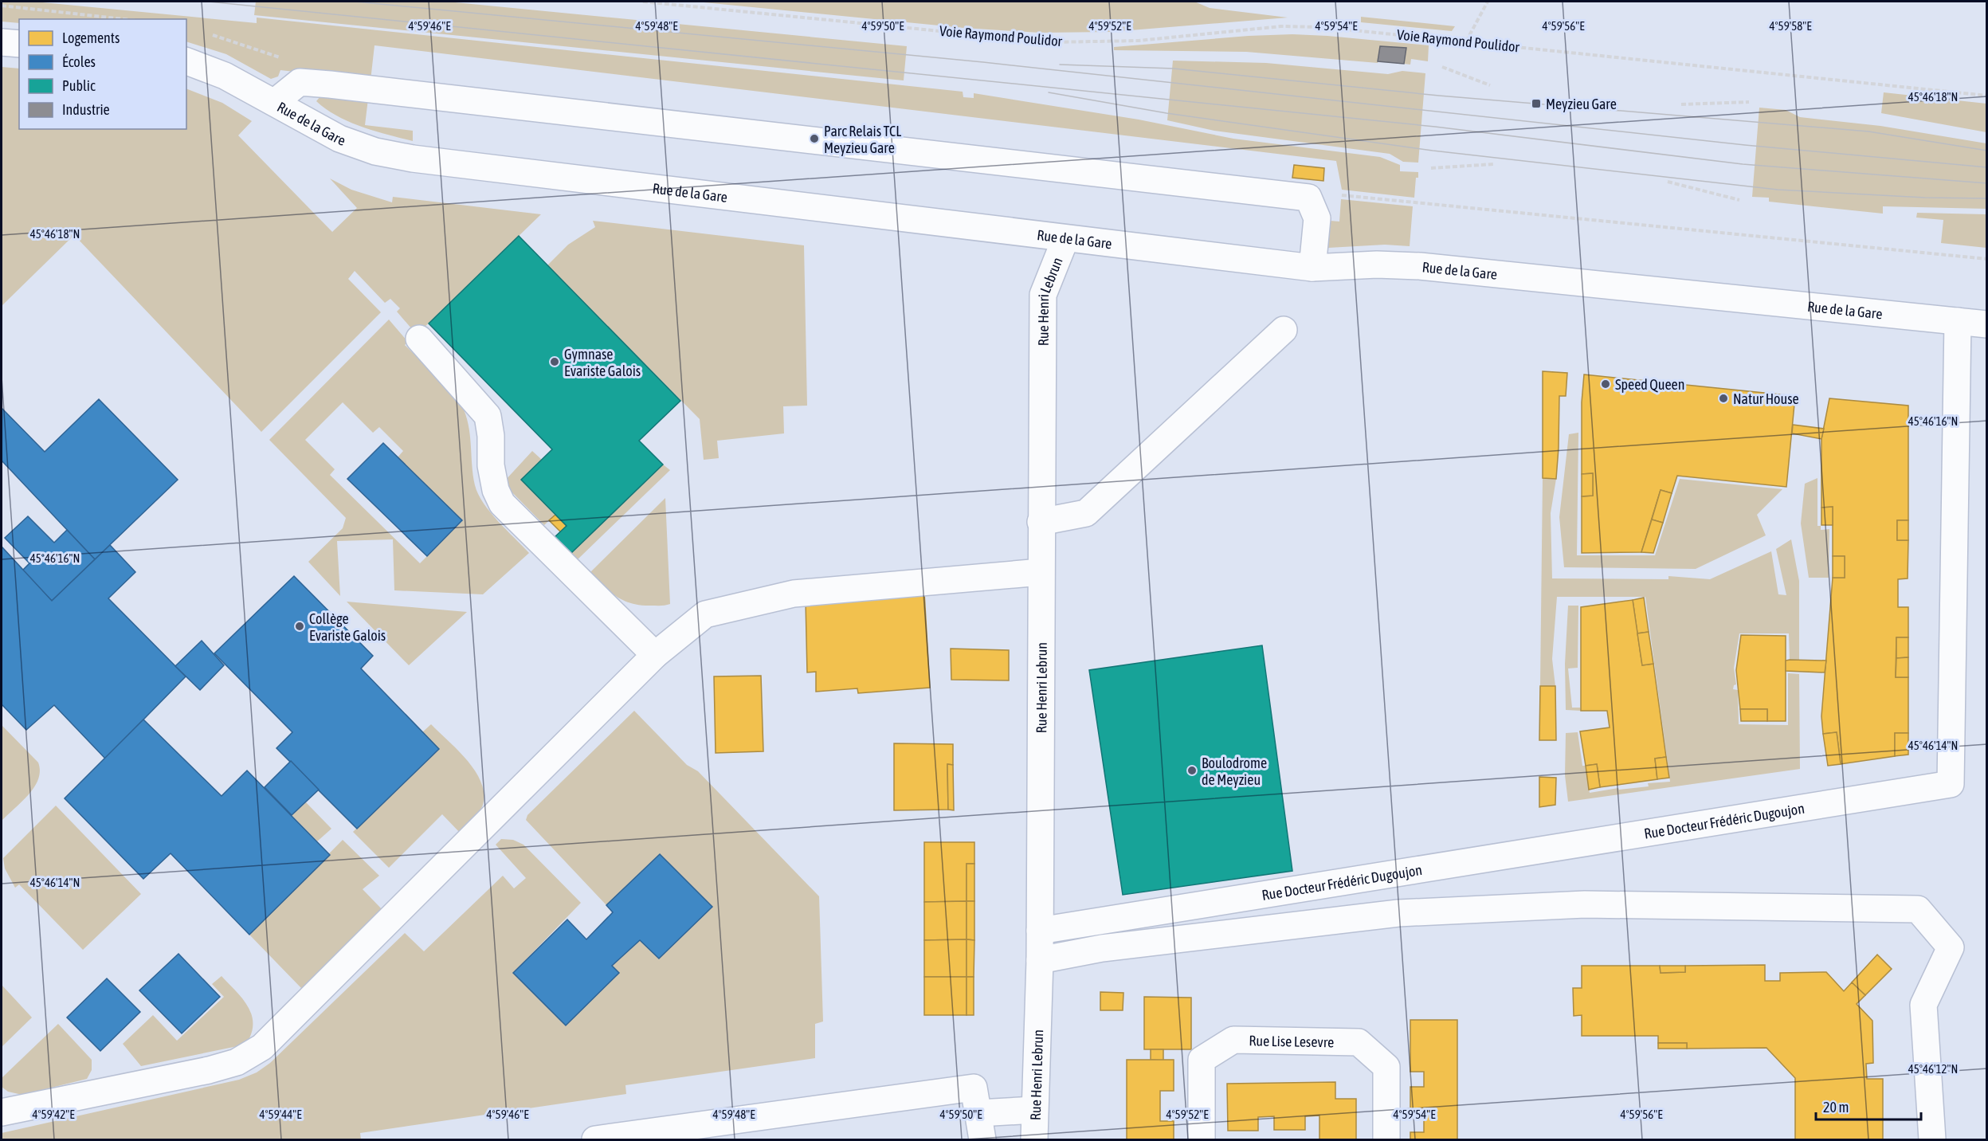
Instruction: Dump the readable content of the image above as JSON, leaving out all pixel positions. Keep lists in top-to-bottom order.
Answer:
{
  "streets": {
    "street": [
      "Rue de la Gare",
      "Rue Henri Lebrun",
      "Rue Docteur Frédéric Dugoujon",
      "Rue Lise Lesevre"
    ],
    "path": ["Voie Raymond Poulidor"]
  },
  "crossings": [
    ["Rue de la Gare", "Rue Henri Lebrun"],
    ["Rue de la Gare", "Rue Docteur Frédéric Dugoujon"],
    ["Rue Henri Lebrun", "Rue Docteur Frédéric Dugoujon"]
  ],
  "places": {
    "transit": ["Meyzieu Gare"],
    "other": [
      "Parc Relais TCL Meyzieu Gare",
      "Gymnase Evariste Galois",
      "Speed Queen",
      "Natur House",
      "Collège Evariste Galois",
      "Boulodrome de Meyzieu"
    ]
  },
  "legend": [
    "Logements",
    "Écoles",
    "Public",
    "Industrie"
  ],
  "scale_bar": "20 m",
  "coordinates": [
    "4°59'46\"E",
    "4°59'48\"E",
    "4°59'50\"E",
    "4°59'52\"E",
    "4°59'54\"E",
    "4°59'56\"E",
    "4°59'58\"E",
    "45°46'18\"N",
    "45°46'16\"N",
    "45°46'14\"N",
    "45°46'12\"N",
    "4°59'42\"E",
    "4°59'44\"E"
  ]
}
